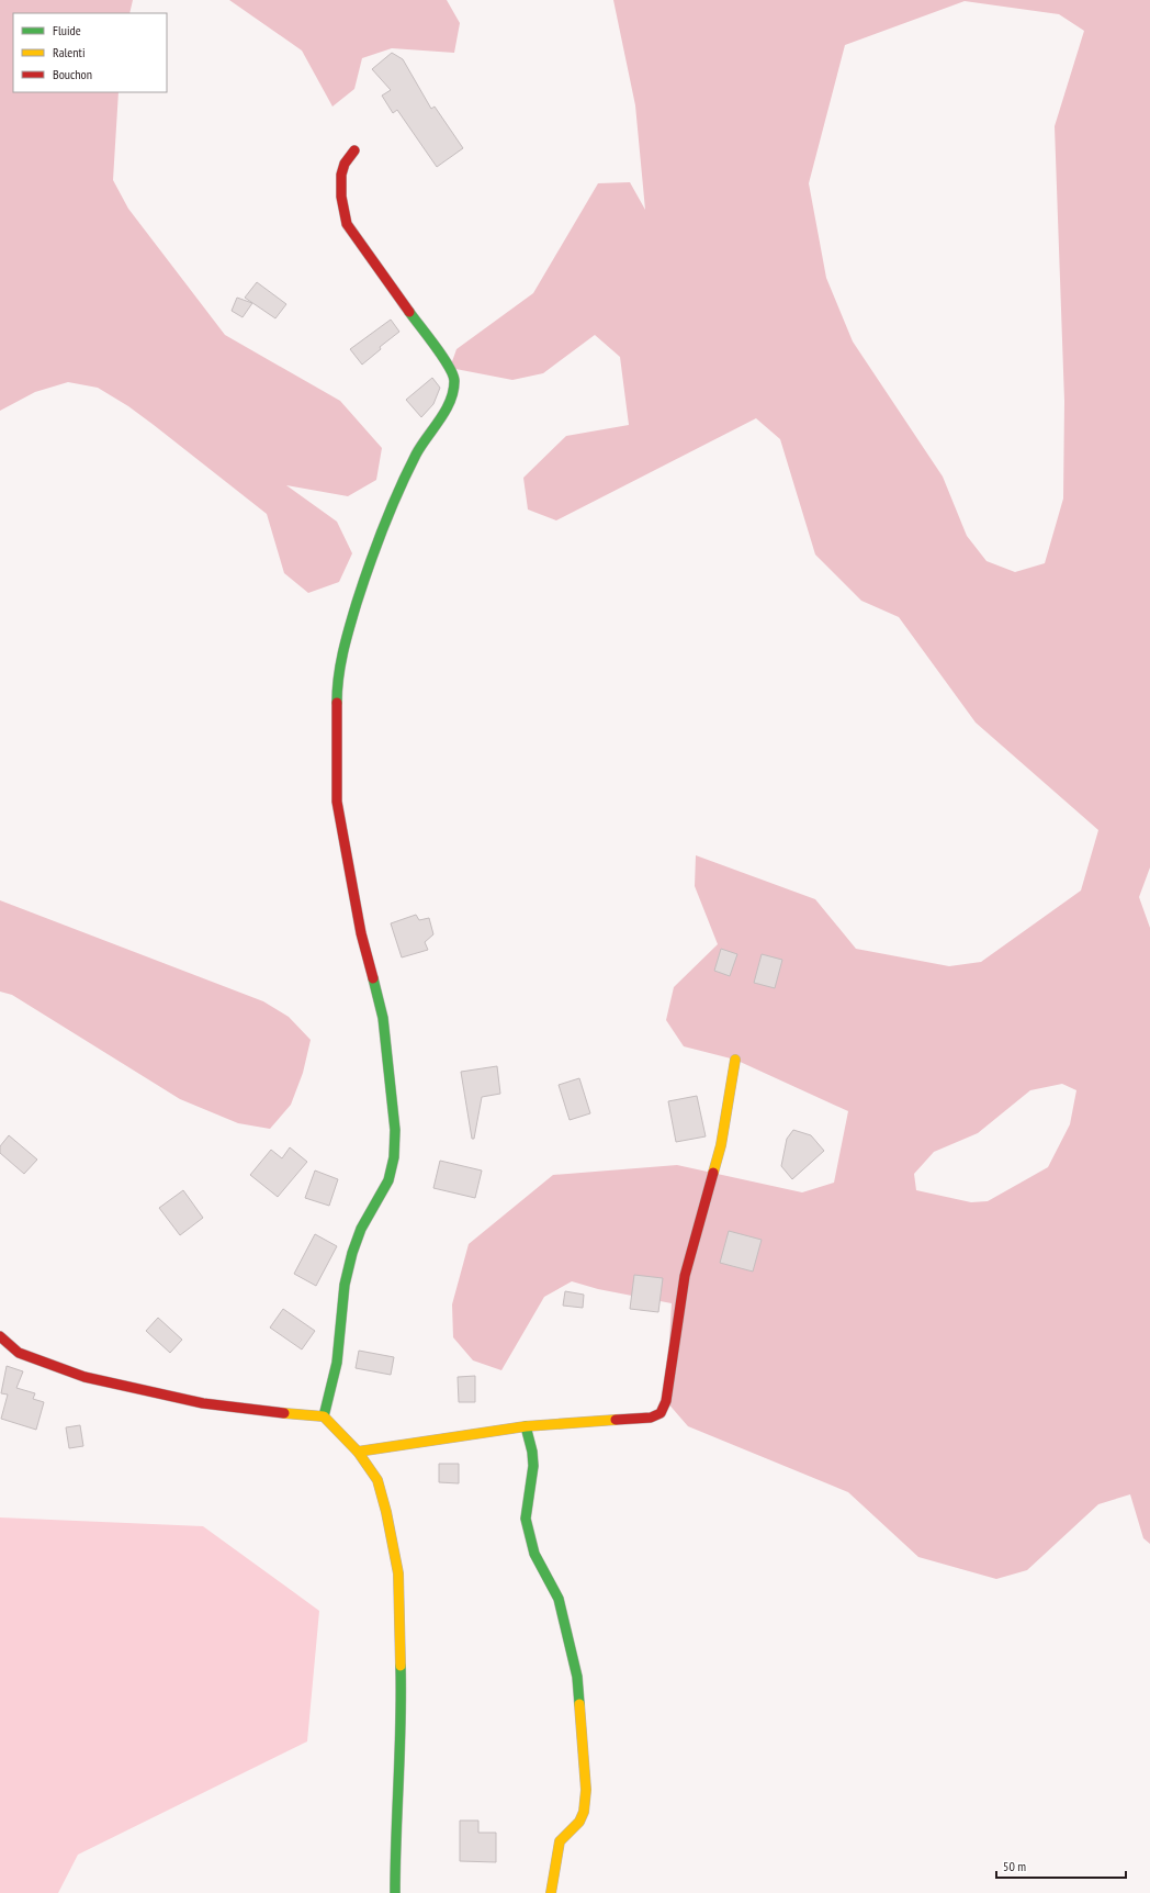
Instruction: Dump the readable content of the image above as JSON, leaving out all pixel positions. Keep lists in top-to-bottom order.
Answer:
{
  "legend": ["Fluide", "Ralenti", "Bouchon"],
  "scale_bar": "50 m"
}
